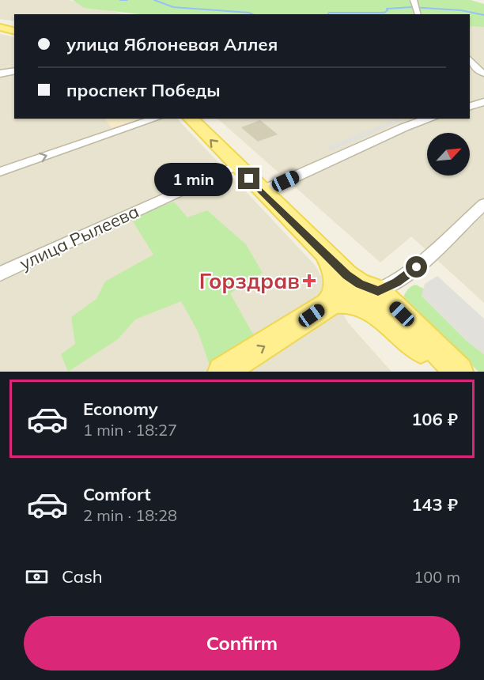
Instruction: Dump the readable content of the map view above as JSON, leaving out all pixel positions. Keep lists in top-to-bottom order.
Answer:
{
  "streets": {
    "street": ["улица Рылеева"]
  },
  "places": {
    "health": ["Горздрав"]
  },
  "north": "top right",
  "page": {
    "banner": ["улица Яблоневая Аллея", "проспект Победы"],
    "bubble": "1 min",
    "list": [
      {
        "name": "Economy",
        "note": "1 min · 18:27",
        "value": "106 ₽"
      },
      {
        "name": "Comfort",
        "note": "2 min · 18:28",
        "value": "143 ₽"
      }
    ],
    "pay": ["Cash", "100 m"],
    "buttons": "Confirm"
  }
}
